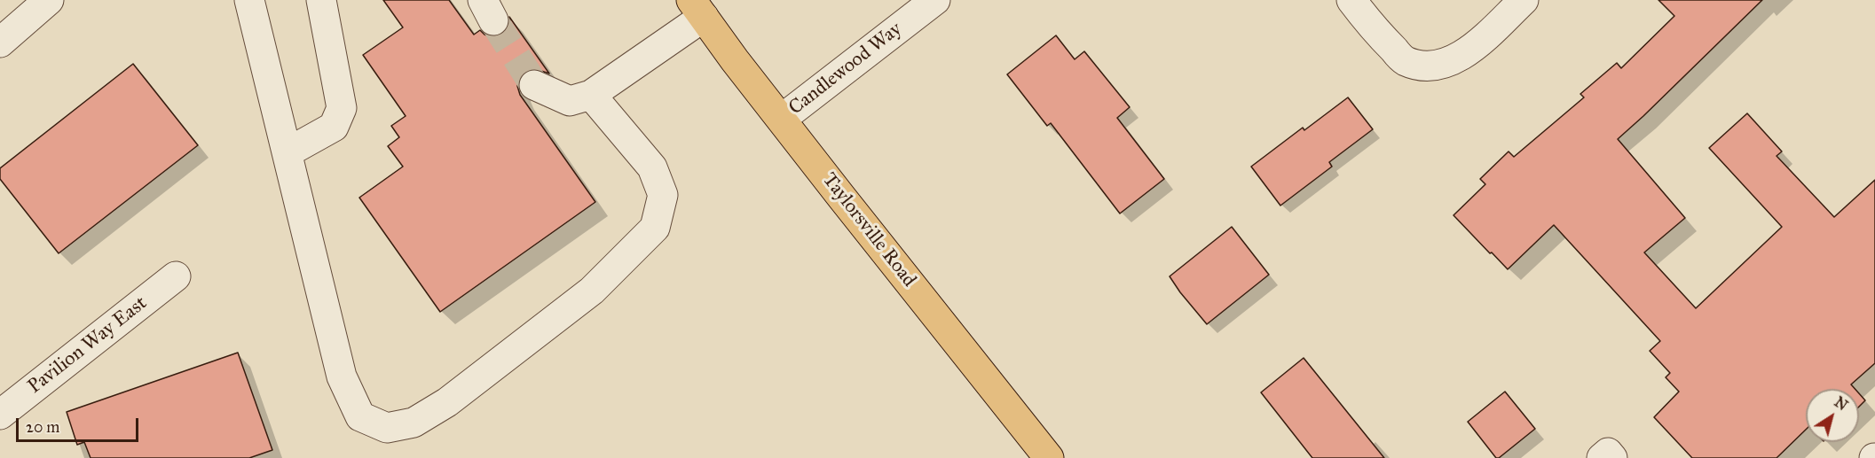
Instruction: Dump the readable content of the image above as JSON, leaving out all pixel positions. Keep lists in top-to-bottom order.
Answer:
{
  "streets": {
    "main road": ["Taylorsville Road"],
    "street": ["Candlewood Way", "Pavilion Way East"]
  },
  "crossings": [
    ["Candlewood Way", "Taylorsville Road"]
  ],
  "scale_bar": "20 m",
  "north": "top right"
}
